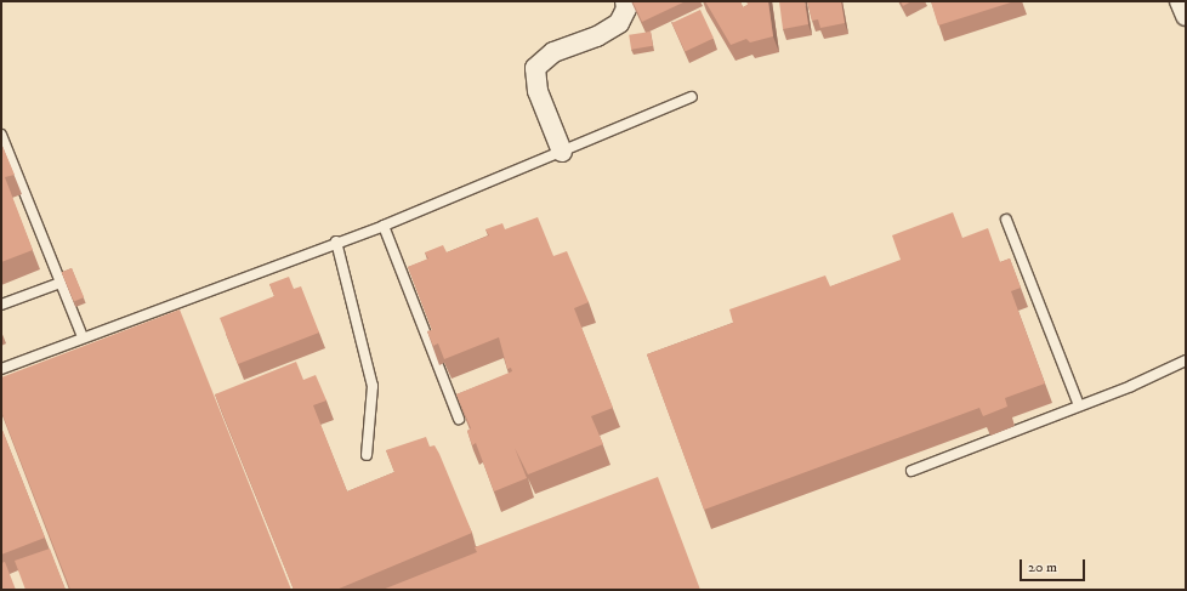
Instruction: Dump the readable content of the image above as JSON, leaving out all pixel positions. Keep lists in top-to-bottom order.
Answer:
{
  "scale_bar": "20 m"
}
